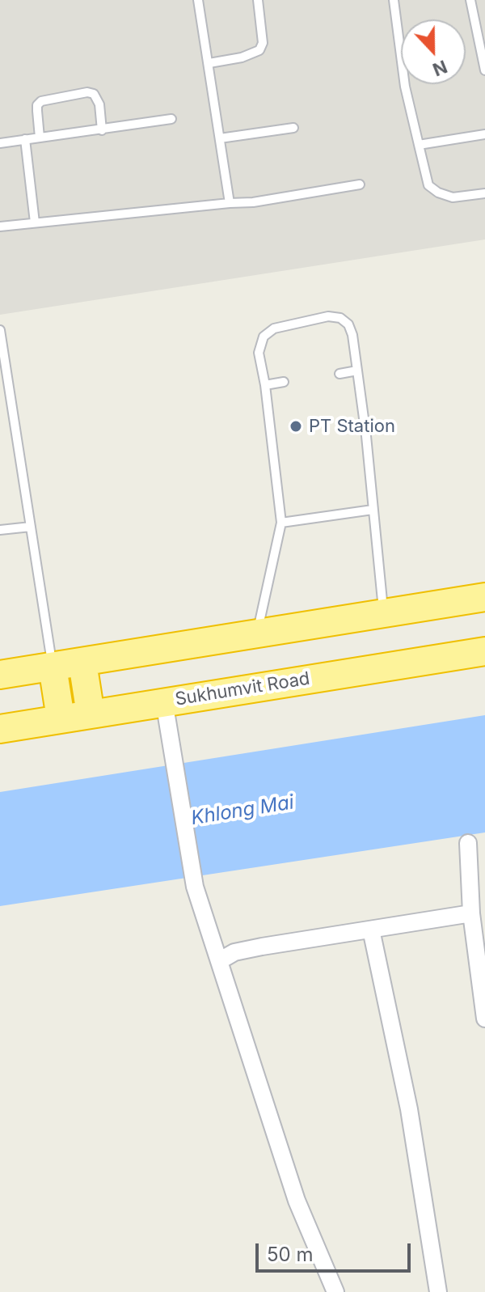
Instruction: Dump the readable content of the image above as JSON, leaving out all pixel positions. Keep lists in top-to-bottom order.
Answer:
{
  "streets": {
    "highway": ["Sukhumvit Road"]
  },
  "water": ["Khlong Mai"],
  "places": ["PT Station"],
  "scale_bar": "50 m",
  "north": "bottom"
}
